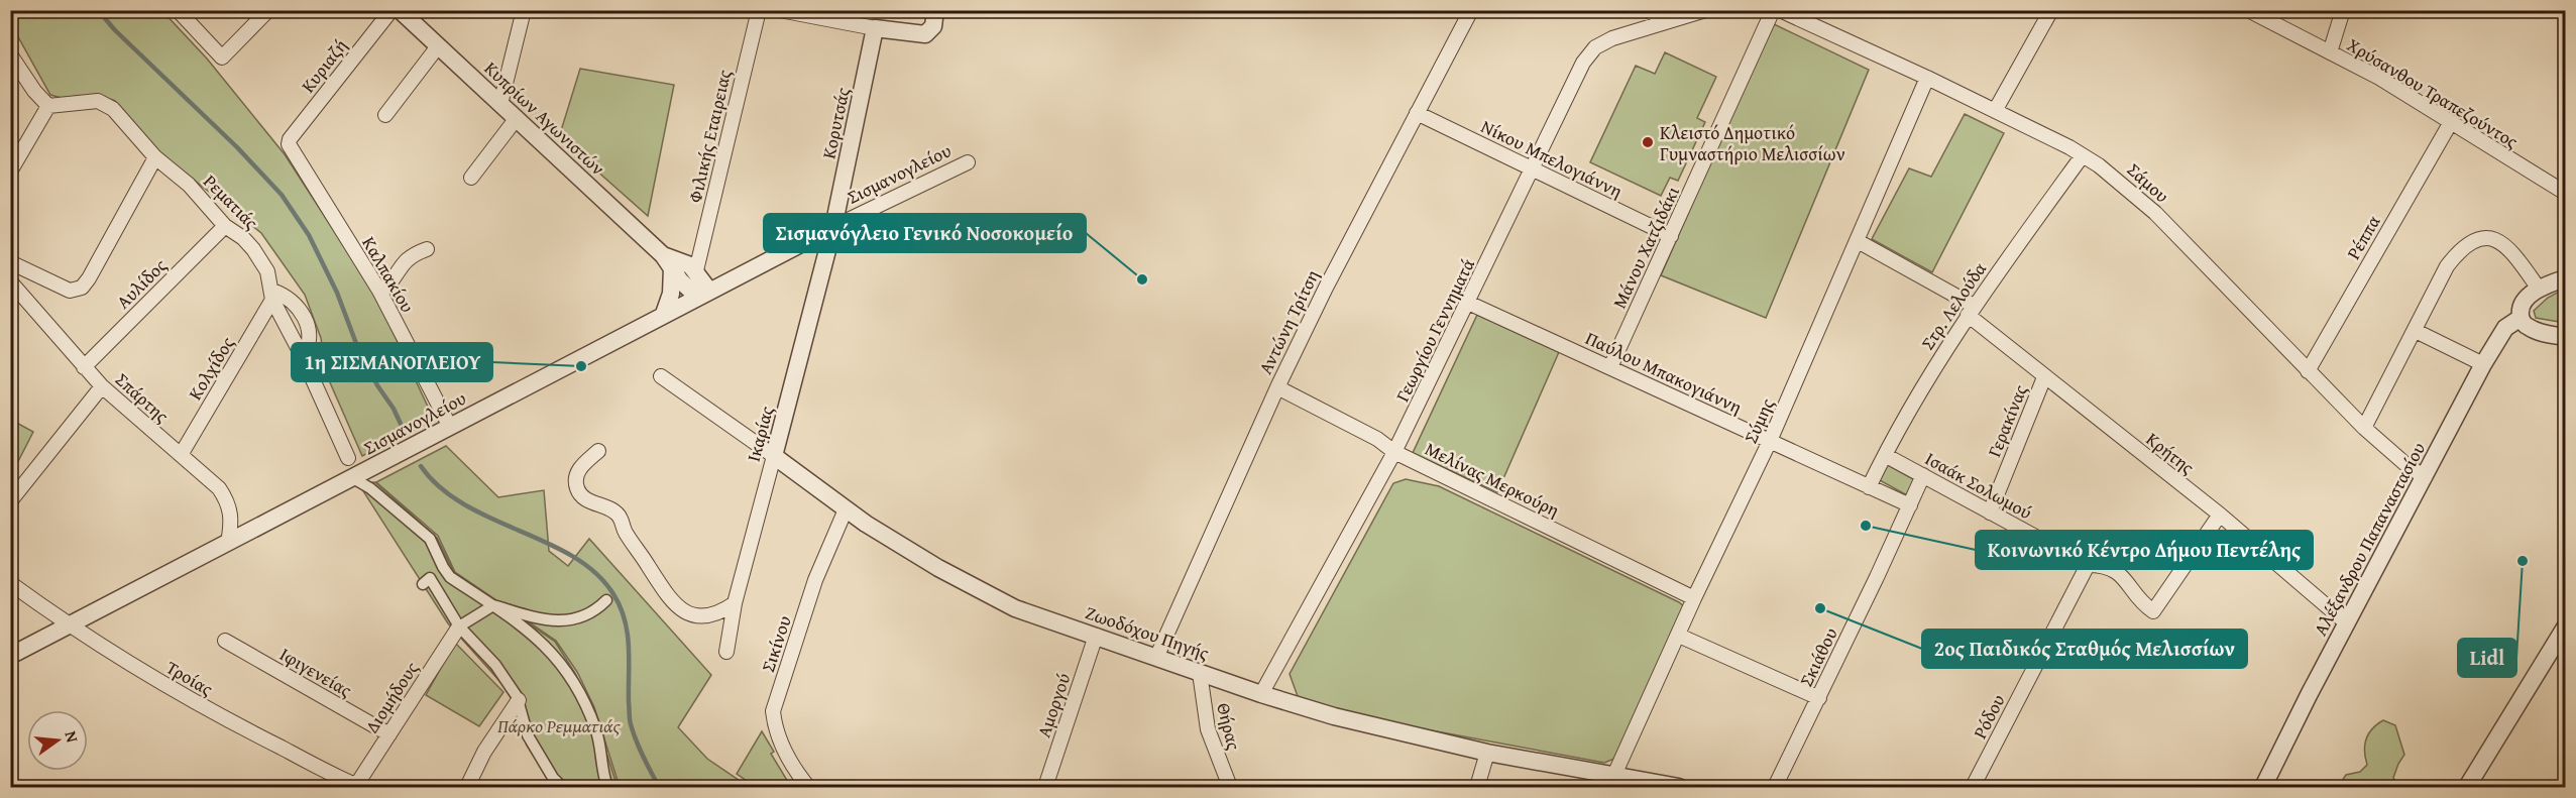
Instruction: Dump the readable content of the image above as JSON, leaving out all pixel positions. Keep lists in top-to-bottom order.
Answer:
{
  "streets": {
    "street": [
      "Κυριαζή",
      "Χρύσανθου Τραπεζούντος",
      "Κυπρίων Αγωνιστών",
      "Κορυτσάς",
      "Φιλικής Εταιρειας",
      "Νίκου Μπελογιάννη",
      "Σισμανογλείου",
      "Σάμου",
      "Ρεματιάς",
      "Ρέππα",
      "Μάνου Χατζιδάκι",
      "Καλπακίου",
      "Αυλίδος",
      "Στρ. Λελούδα",
      "Αντώνη Τρίτση",
      "Γεωργίου Γεννηματά",
      "Κολχίδος",
      "Παύλου Μπακογιάννη",
      "Σπάρτης",
      "Σύμης",
      "Γερακίνας",
      "Ικαρίας",
      "Κρήτης",
      "Μελίνας Μερκούρη",
      "Ισαάκ Σολωμού",
      "Αλέξανδρου Παπαναστασίου",
      "Ζωοδόχου Πηγής",
      "Σικίνου",
      "Σκιάθου",
      "Ιφιγενείας",
      "Τροίας",
      "Διομήδους",
      "Αμοργού",
      "Ρόδου",
      "Θήρας"
    ]
  },
  "crossings": [
    ["Κυριαζή", "Καλπακίου"],
    ["Χρύσανθου Τραπεζούντος", "Ρέππα"],
    ["Κυπρίων Αγωνιστών", "Φιλικής Εταιρειας"],
    ["Κυπρίων Αγωνιστών", "Σισμανογλείου"],
    ["Κορυτσάς", "Σισμανογλείου"],
    ["Κορυτσάς", "Ικαρίας"],
    ["Νίκου Μπελογιάννη", "Μάνου Χατζιδάκι"],
    ["Νίκου Μπελογιάννη", "Αντώνη Τρίτση"],
    ["Νίκου Μπελογιάννη", "Γεωργίου Γεννηματά"],
    ["Σισμανογλείου", "Καλπακίου"],
    ["Σισμανογλείου", "Σπάρτης"],
    ["Σισμανογλείου", "Ικαρίας"],
    ["Σισμανογλείου", "Τροίας"],
    ["Σάμου", "Ρέππα"],
    ["Σάμου", "Στρ. Λελούδα"],
    ["Σάμου", "Σύμης"],
    ["Σάμου", "Αλέξανδρου Παπαναστασίου"],
    ["Ρεματιάς", "Αυλίδος"],
    ["Ρεματιάς", "Κολχίδος"],
    ["Μάνου Χατζιδάκι", "Παύλου Μπακογιάννη"],
    ["Αυλίδος", "Σπάρτης"],
    ["Στρ. Λελούδα", "Παύλου Μπακογιάννη"],
    ["Στρ. Λελούδα", "Κρήτης"],
    ["Στρ. Λελούδα", "Ισαάκ Σολωμού"],
    ["Αντώνη Τρίτση", "Μελίνας Μερκούρη"],
    ["Αντώνη Τρίτση", "Ζωοδόχου Πηγής"],
    ["Γεωργίου Γεννηματά", "Παύλου Μπακογιάννη"],
    ["Γεωργίου Γεννηματά", "Μελίνας Μερκούρη"],
    ["Γεωργίου Γεννηματά", "Ζωοδόχου Πηγής"],
    ["Κολχίδος", "Σπάρτης"],
    ["Παύλου Μπακογιάννη", "Σύμης"],
    ["Παύλου Μπακογιάννη", "Σκιάθου"],
    ["Σύμης", "Κρήτης"],
    ["Σύμης", "Μελίνας Μερκούρη"],
    ["Σύμης", "Ζωοδόχου Πηγής"],
    ["Γερακίνας", "Κρήτης"],
    ["Γερακίνας", "Ισαάκ Σολωμού"],
    ["Ικαρίας", "Ζωοδόχου Πηγής"],
    ["Κρήτης", "Ισαάκ Σολωμού"],
    ["Κρήτης", "Αλέξανδρου Παπαναστασίου"],
    ["Ισαάκ Σολωμού", "Σκιάθου"],
    ["Ισαάκ Σολωμού", "Ρόδου"],
    ["Ζωοδόχου Πηγής", "Σικίνου"],
    ["Ζωοδόχου Πηγής", "Αμοργού"],
    ["Ζωοδόχου Πηγής", "Θήρας"],
    ["Ιφιγενείας", "Διομήδους"],
    ["Τροίας", "Διομήδους"]
  ],
  "parks": ["Πάρκο Ρεμματιάς"],
  "places": [
    "Κλειστό Δημοτικό Γυμναστήριο Μελισσίων",
    "Σισμανόγλειο Γενικό Νοσοκομείο",
    "1η ΣΙΣΜΑΝΟΓΛΕΙΟΥ",
    "Κοινωνικό Κέντρο Δήμου Πεντέλης",
    "Lidl",
    "2ος Παιδικός Σταθμός Μελισσίων"
  ],
  "north": "right"
}
